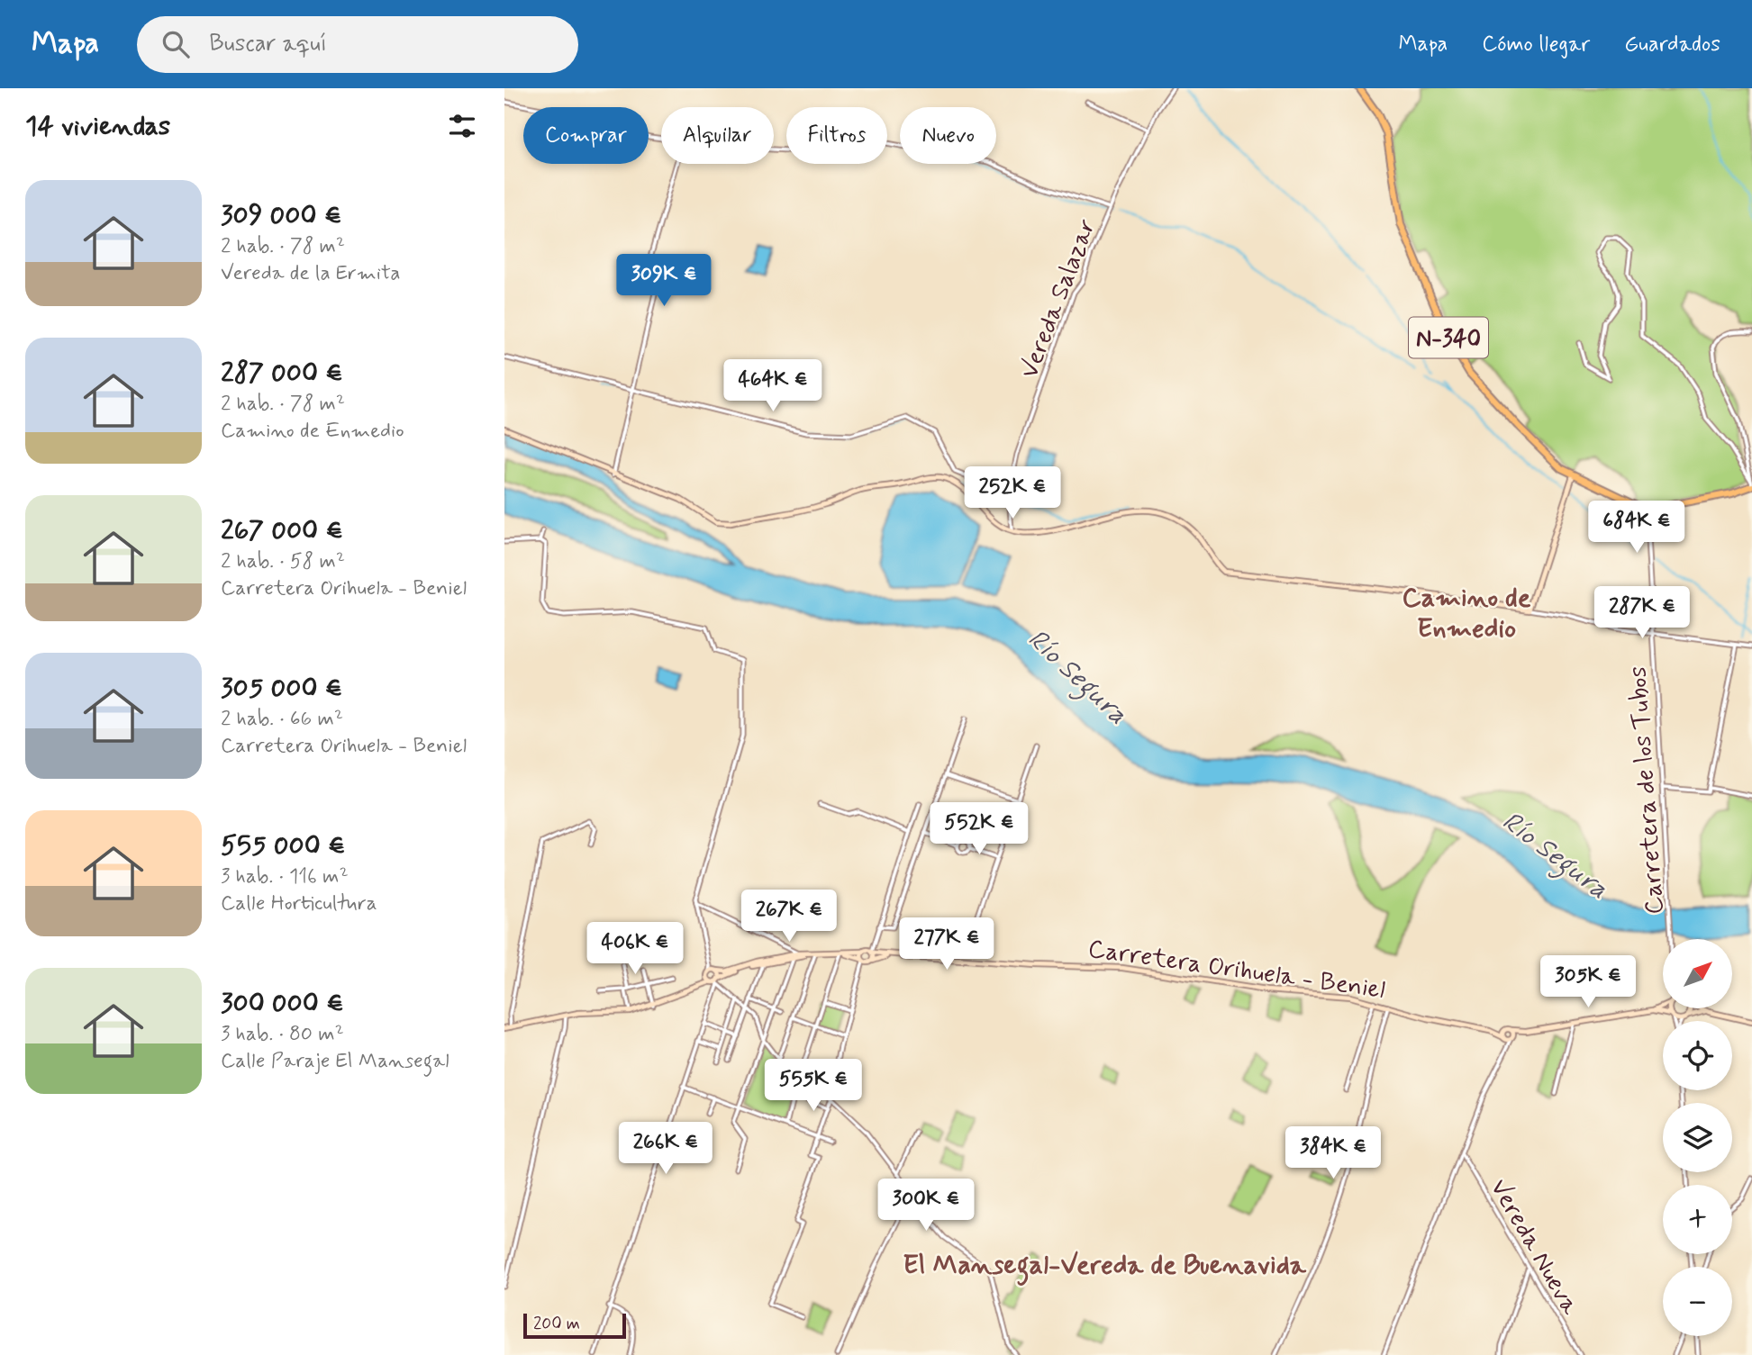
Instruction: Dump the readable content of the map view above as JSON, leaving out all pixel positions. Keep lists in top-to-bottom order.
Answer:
{
  "streets": {
    "highway": ["N-340"],
    "main road": ["Carretera Orihuela - Beniel"],
    "street": ["Vereda Salazar", "Carretera de los Tubos", "Vereda Nueva"]
  },
  "crossings": [
    ["N-340", "Carretera de los Tubos"]
  ],
  "districts": ["Camino de Enmedio", "El Mansegal-Vereda de Buenavida"],
  "water": ["Río Segura"],
  "scale_bar": "200 m",
  "north": "top right",
  "page": {
    "header": "Mapa",
    "search": "Buscar aquí",
    "nav": ["Mapa", "Cómo llegar", "Guardados"],
    "heading": "14 viviendas",
    "chip": [
      "Comprar",
      "Alquilar",
      "Filtros",
      "Nuevo"
    ],
    "list": [
      {
        "name": "309 000 €",
        "note": "2 hab. · 78 m² · Vereda de la Ermita"
      },
      {
        "name": "287 000 €",
        "note": "2 hab. · 78 m² · Camino de Enmedio"
      },
      {
        "name": "267 000 €",
        "note": "2 hab. · 58 m² · Carretera Orihuela - Beniel"
      },
      {
        "name": "305 000 €",
        "note": "2 hab. · 66 m² · Carretera Orihuela - Beniel"
      },
      {
        "name": "555 000 €",
        "note": "3 hab. · 116 m² · Calle Horticultura"
      },
      {
        "name": "300 000 €",
        "note": "3 hab. · 80 m² · Calle Paraje El Mansegal"
      }
    ],
    "price": [
      "309K €",
      "464K €",
      "252K €",
      "684K €",
      "287K €",
      "552K €",
      "267K €",
      "277K €",
      "406K €",
      "305K €",
      "555K €",
      "266K €",
      "384K €",
      "300K €"
    ],
    "map_buttons": ["+", "−"],
    "scale": "200 m"
  }
}
